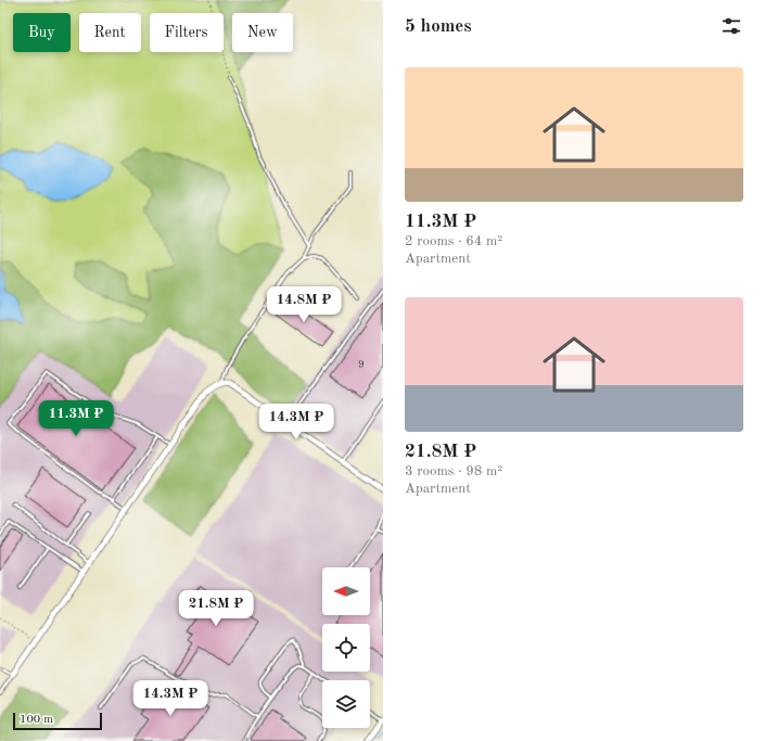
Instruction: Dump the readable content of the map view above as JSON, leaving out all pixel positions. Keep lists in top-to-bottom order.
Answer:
{
  "house_numbers": ["9"],
  "scale_bar": "100 m",
  "north": "left",
  "page": {
    "heading": "5 homes",
    "chip": [
      "Buy",
      "Rent",
      "Filters",
      "New"
    ],
    "list": [
      {
        "name": "11.3M ₽",
        "note": "2 rooms · 64 m² · Apartment"
      },
      {
        "name": "21.8M ₽",
        "note": "3 rooms · 98 m² · Apartment"
      }
    ],
    "price": [
      "14.8M ₽",
      "11.3M ₽",
      "14.3M ₽",
      "21.8M ₽",
      "14.3M ₽"
    ],
    "scale": "100 m"
  }
}
